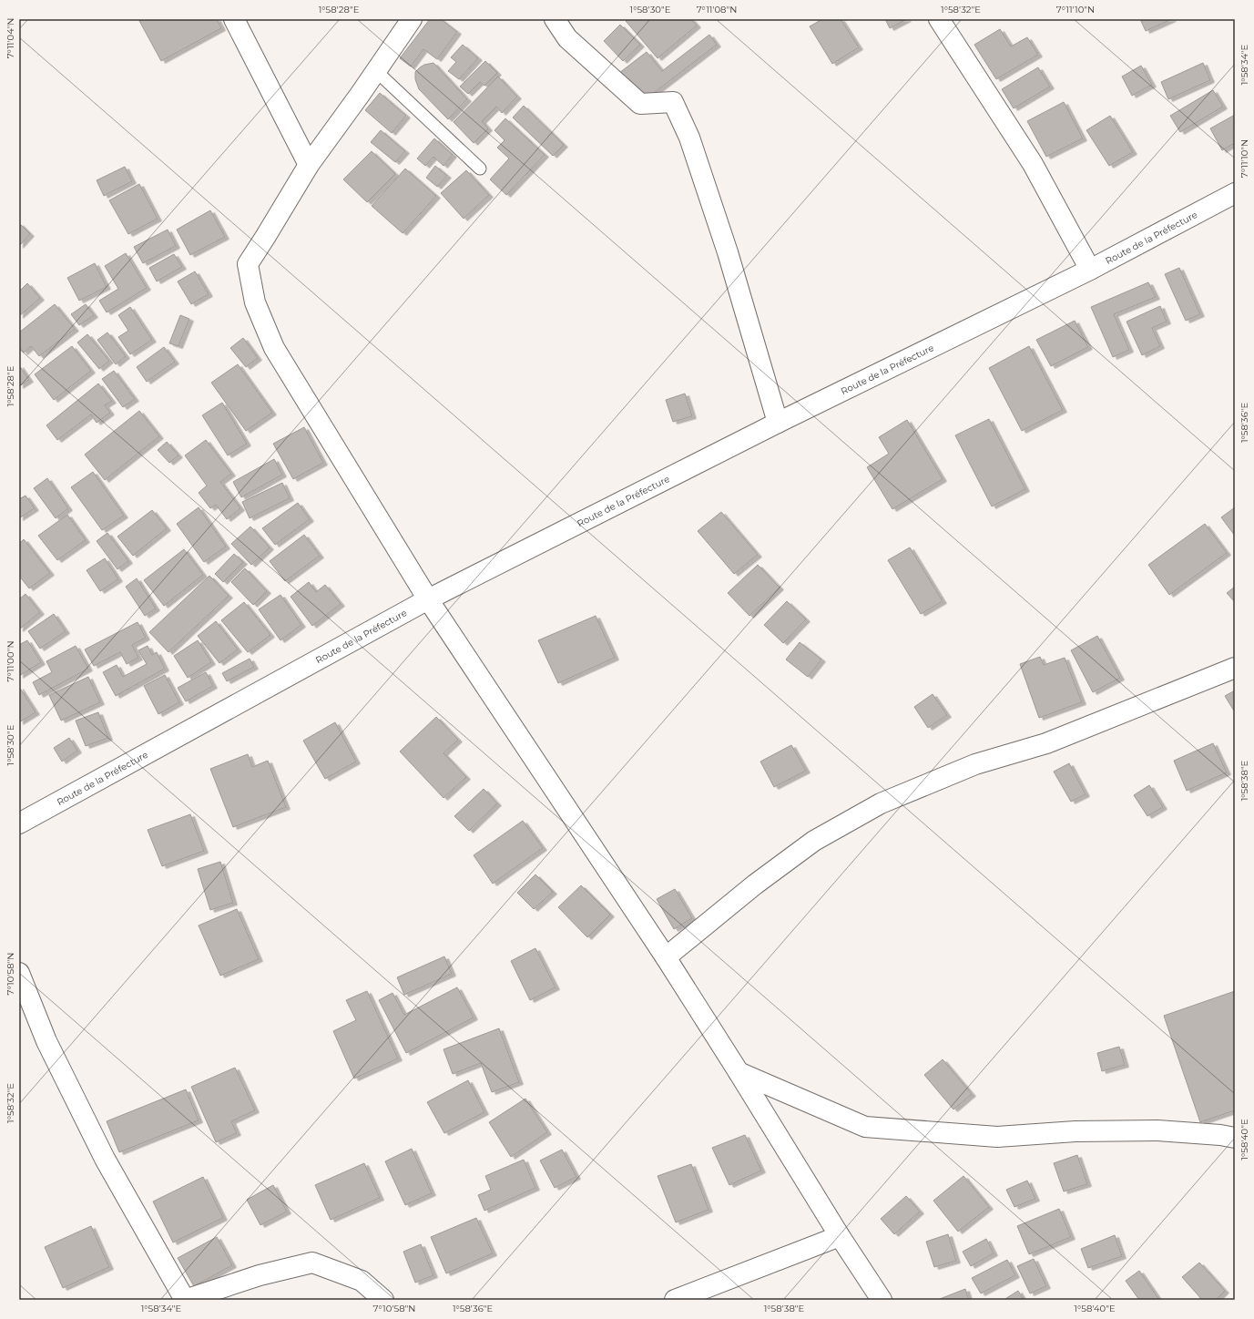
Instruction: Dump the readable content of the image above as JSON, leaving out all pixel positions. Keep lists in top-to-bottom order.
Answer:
{
  "streets": {
    "street": ["Route de la Préfecture"]
  },
  "coordinates": [
    "1°58'28\"E",
    "1°58'30\"E",
    "7°11'08\"N",
    "1°58'32\"E",
    "7°11'10\"N",
    "7°11'04\"N",
    "1°58'34\"E",
    "1°58'36\"E",
    "7°11'00\"N",
    "1°58'38\"E",
    "7°10'58\"N",
    "1°58'40\"E"
  ]
}
